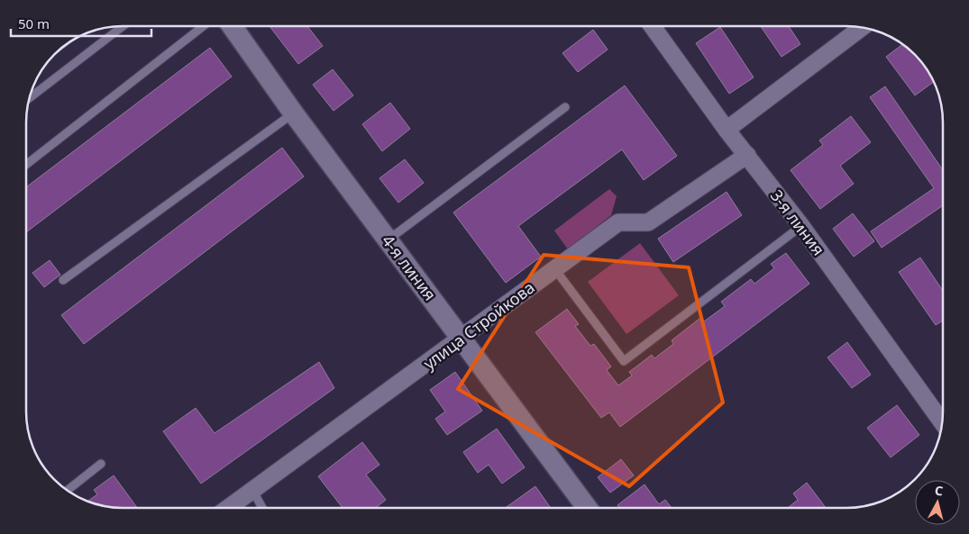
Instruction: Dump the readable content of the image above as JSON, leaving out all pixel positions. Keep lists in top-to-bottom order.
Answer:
{
  "streets": {
    "street": ["3-я линия", "4-я линия", "улица Стройкова"]
  },
  "crossings": [
    ["3-я линия", "улица Стройкова"],
    ["4-я линия", "улица Стройкова"]
  ],
  "scale_bar": "50 m",
  "north": "top"
}
